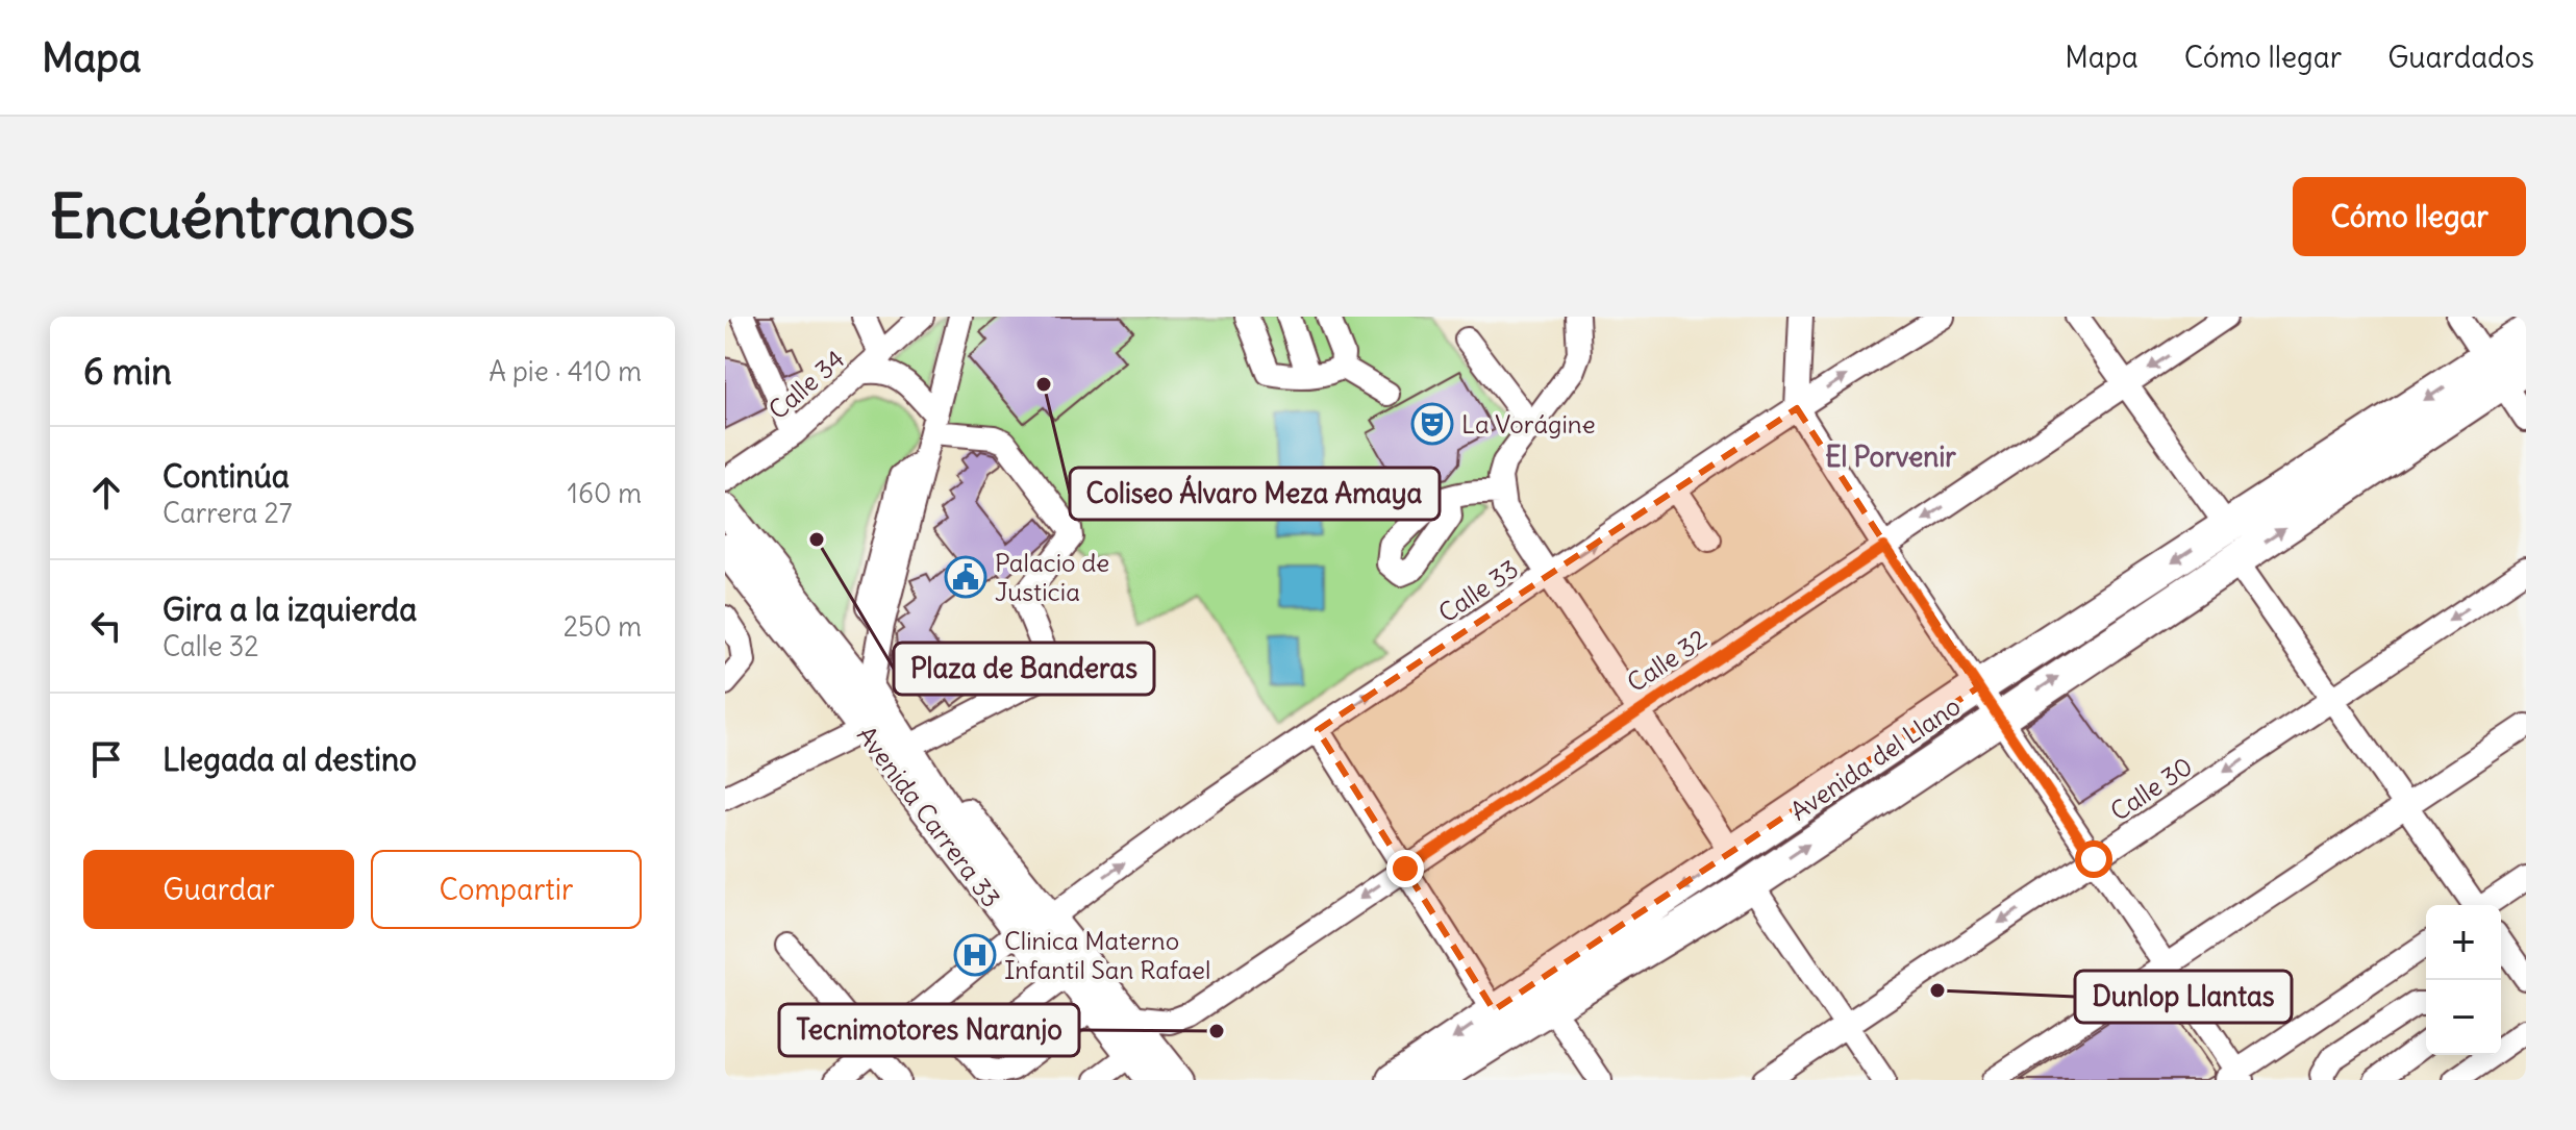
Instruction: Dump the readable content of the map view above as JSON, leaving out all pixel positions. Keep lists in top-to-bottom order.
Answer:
{
  "streets": {
    "highway": ["Avenida del Llano", "Avenida Carrera 33"],
    "street": [
      "Calle 34",
      "Calle 33",
      "Calle 32",
      "Calle 30"
    ]
  },
  "crossings": [
    ["Calle 33", "Avenida Carrera 33"],
    ["Calle 32", "Avenida Carrera 33"]
  ],
  "one_way": ["Calle 33", "Calle 32"],
  "districts": ["El Porvenir"],
  "places": {
    "other": [
      "Coliseo Álvaro Meza Amaya",
      "Plaza de Banderas",
      "Dunlop Llantas",
      "Tecnimotores Naranjo"
    ],
    "theatre": ["La Vorágine"],
    "public building": ["Palacio de Justicia"],
    "hospital": ["Clinica Materno Infantil San Rafael"]
  },
  "page": {
    "header": "Mapa",
    "nav": ["Mapa", "Cómo llegar", "Guardados"],
    "buttons": [
      "Cómo llegar",
      ["Guardar", "Compartir"]
    ],
    "title": "Encuéntranos",
    "heading": ["6 min", "A pie · 410 m"],
    "list": [
      ["Continúa", "Carrera 27", "160 m"],
      ["Gira a la izquierda", "Calle 32", "250 m"],
      "Llegada al destino"
    ],
    "map_buttons": ["+", "−"]
  }
}
